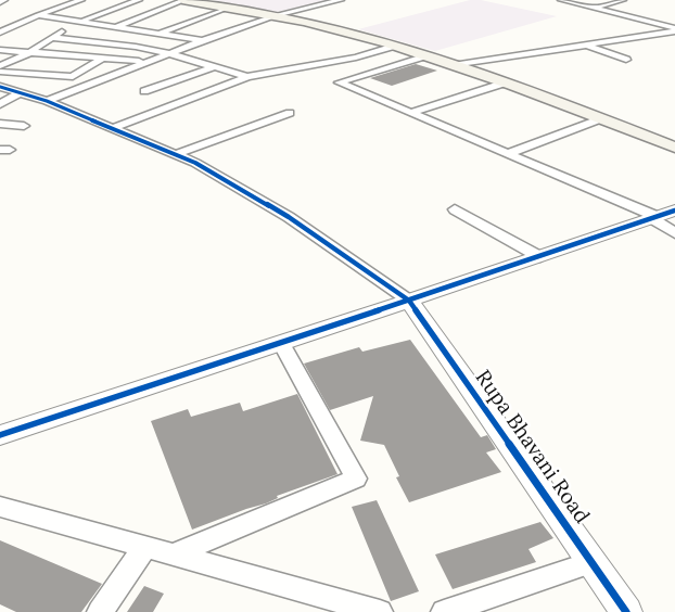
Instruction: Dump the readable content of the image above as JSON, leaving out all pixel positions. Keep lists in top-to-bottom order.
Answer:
{
  "streets": {
    "street": ["Rupa Bhavani Road"]
  }
}
